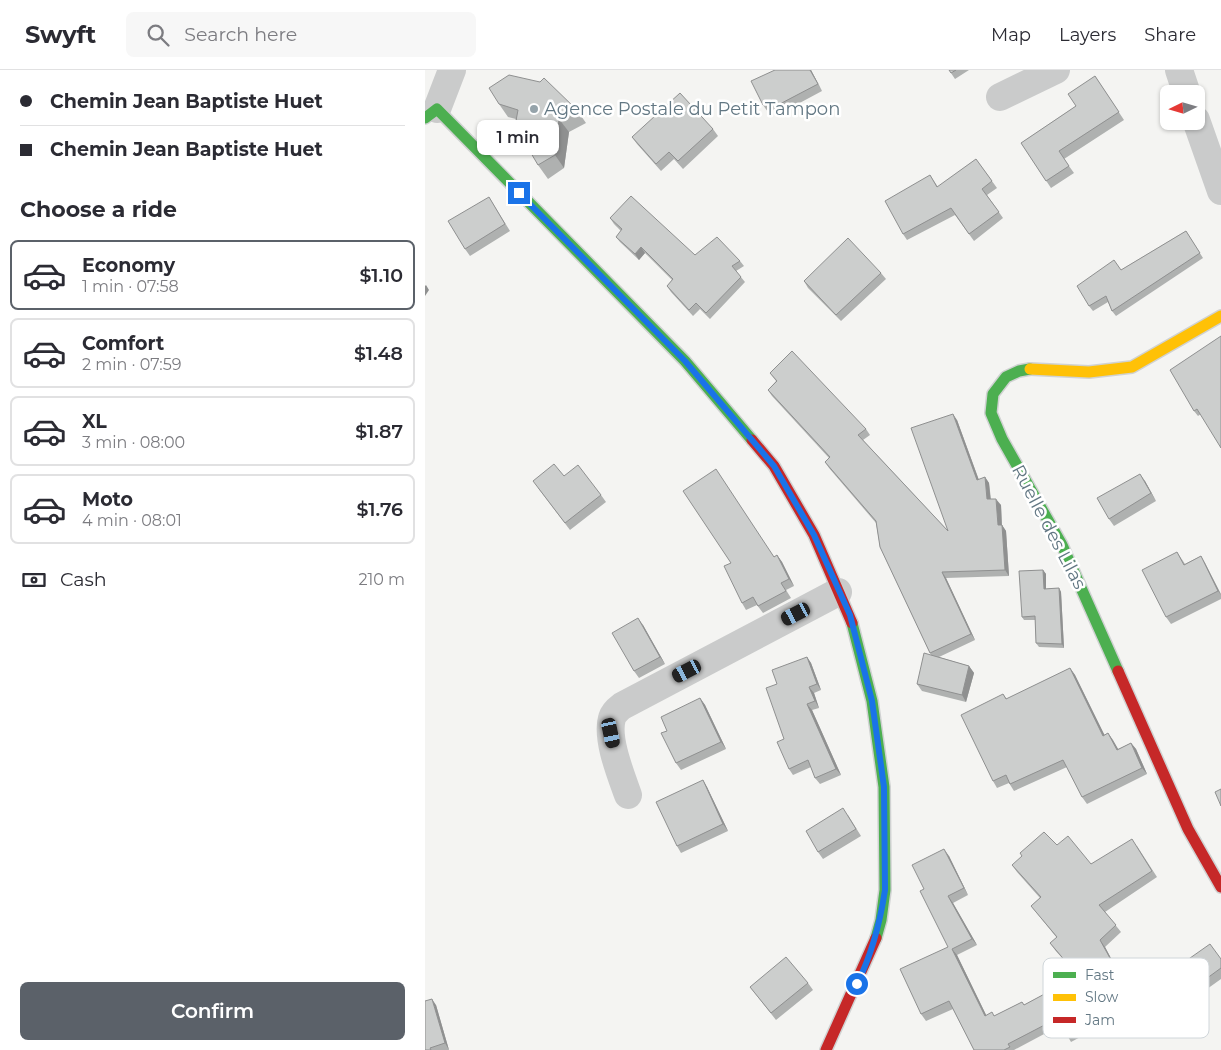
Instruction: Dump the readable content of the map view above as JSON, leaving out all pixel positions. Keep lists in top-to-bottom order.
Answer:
{
  "streets": {
    "street": ["Ruelle des Lilas"]
  },
  "places": ["Agence Postale du Petit Tampon"],
  "legend": ["Fast", "Slow", "Jam"],
  "north": "left",
  "page": {
    "header": "Swyft",
    "search": "Search here",
    "nav": ["Map", "Layers", "Share"],
    "banner": ["Chemin Jean Baptiste Huet", "Chemin Jean Baptiste Huet"],
    "bubble": "1 min",
    "heading": "Choose a ride",
    "list": [
      {
        "name": "Economy",
        "note": "1 min · 07:58",
        "value": "$1.10"
      },
      {
        "name": "Comfort",
        "note": "2 min · 07:59",
        "value": "$1.48"
      },
      {
        "name": "XL",
        "note": "3 min · 08:00",
        "value": "$1.87"
      },
      {
        "name": "Moto",
        "note": "4 min · 08:01",
        "value": "$1.76"
      }
    ],
    "pay": ["Cash", "210 m"],
    "buttons": "Confirm"
  }
}
